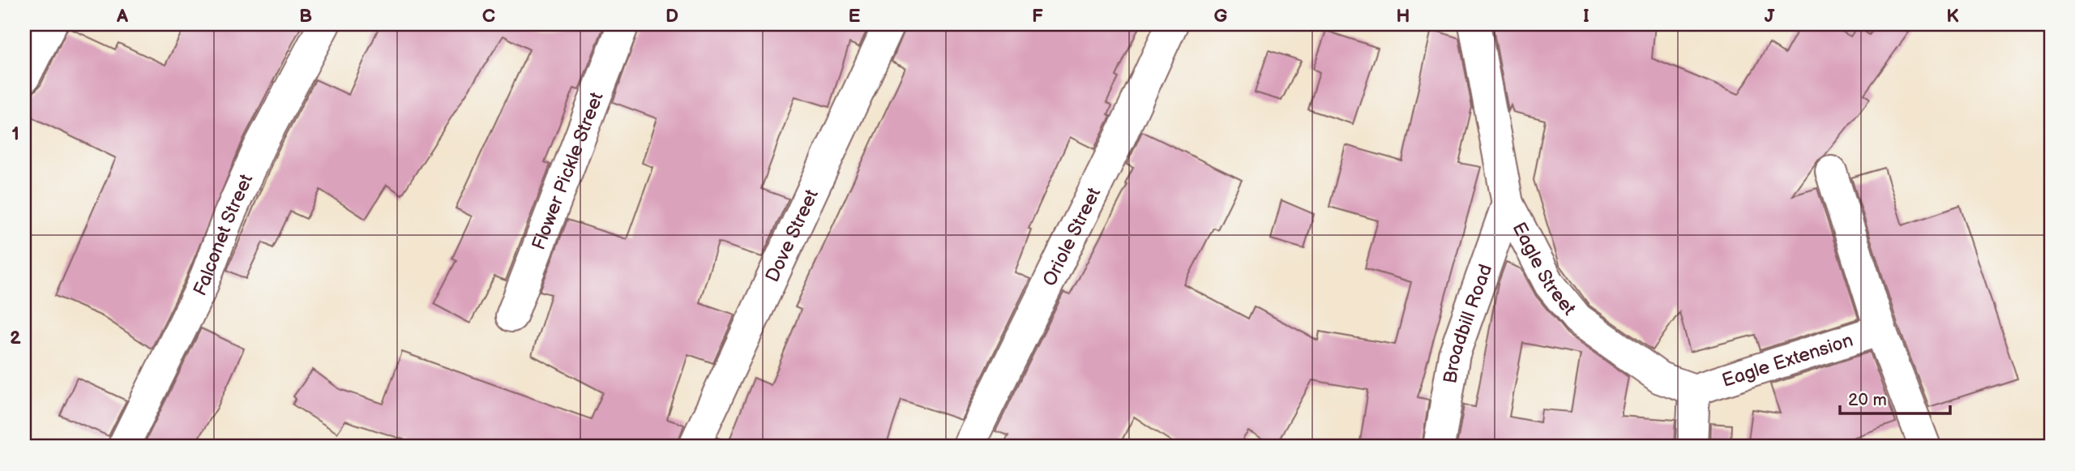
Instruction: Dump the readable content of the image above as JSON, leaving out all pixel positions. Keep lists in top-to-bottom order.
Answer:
{
  "streets": {
    "street": [
      "Flower Pickle Street",
      "Falconet Street",
      "Dove Street",
      "Oriole Street",
      "Eagle Street",
      "Broadbill Road",
      "Eagle Extension"
    ]
  },
  "crossings": [
    ["Eagle Street", "Broadbill Road"],
    ["Eagle Street", "Eagle Extension"]
  ],
  "scale_bar": "20 m",
  "grid": {
    "columns": [
      "A",
      "B",
      "C",
      "D",
      "E",
      "F",
      "G",
      "H",
      "I",
      "J",
      "K"
    ],
    "rows": ["1", "2"]
  }
}
